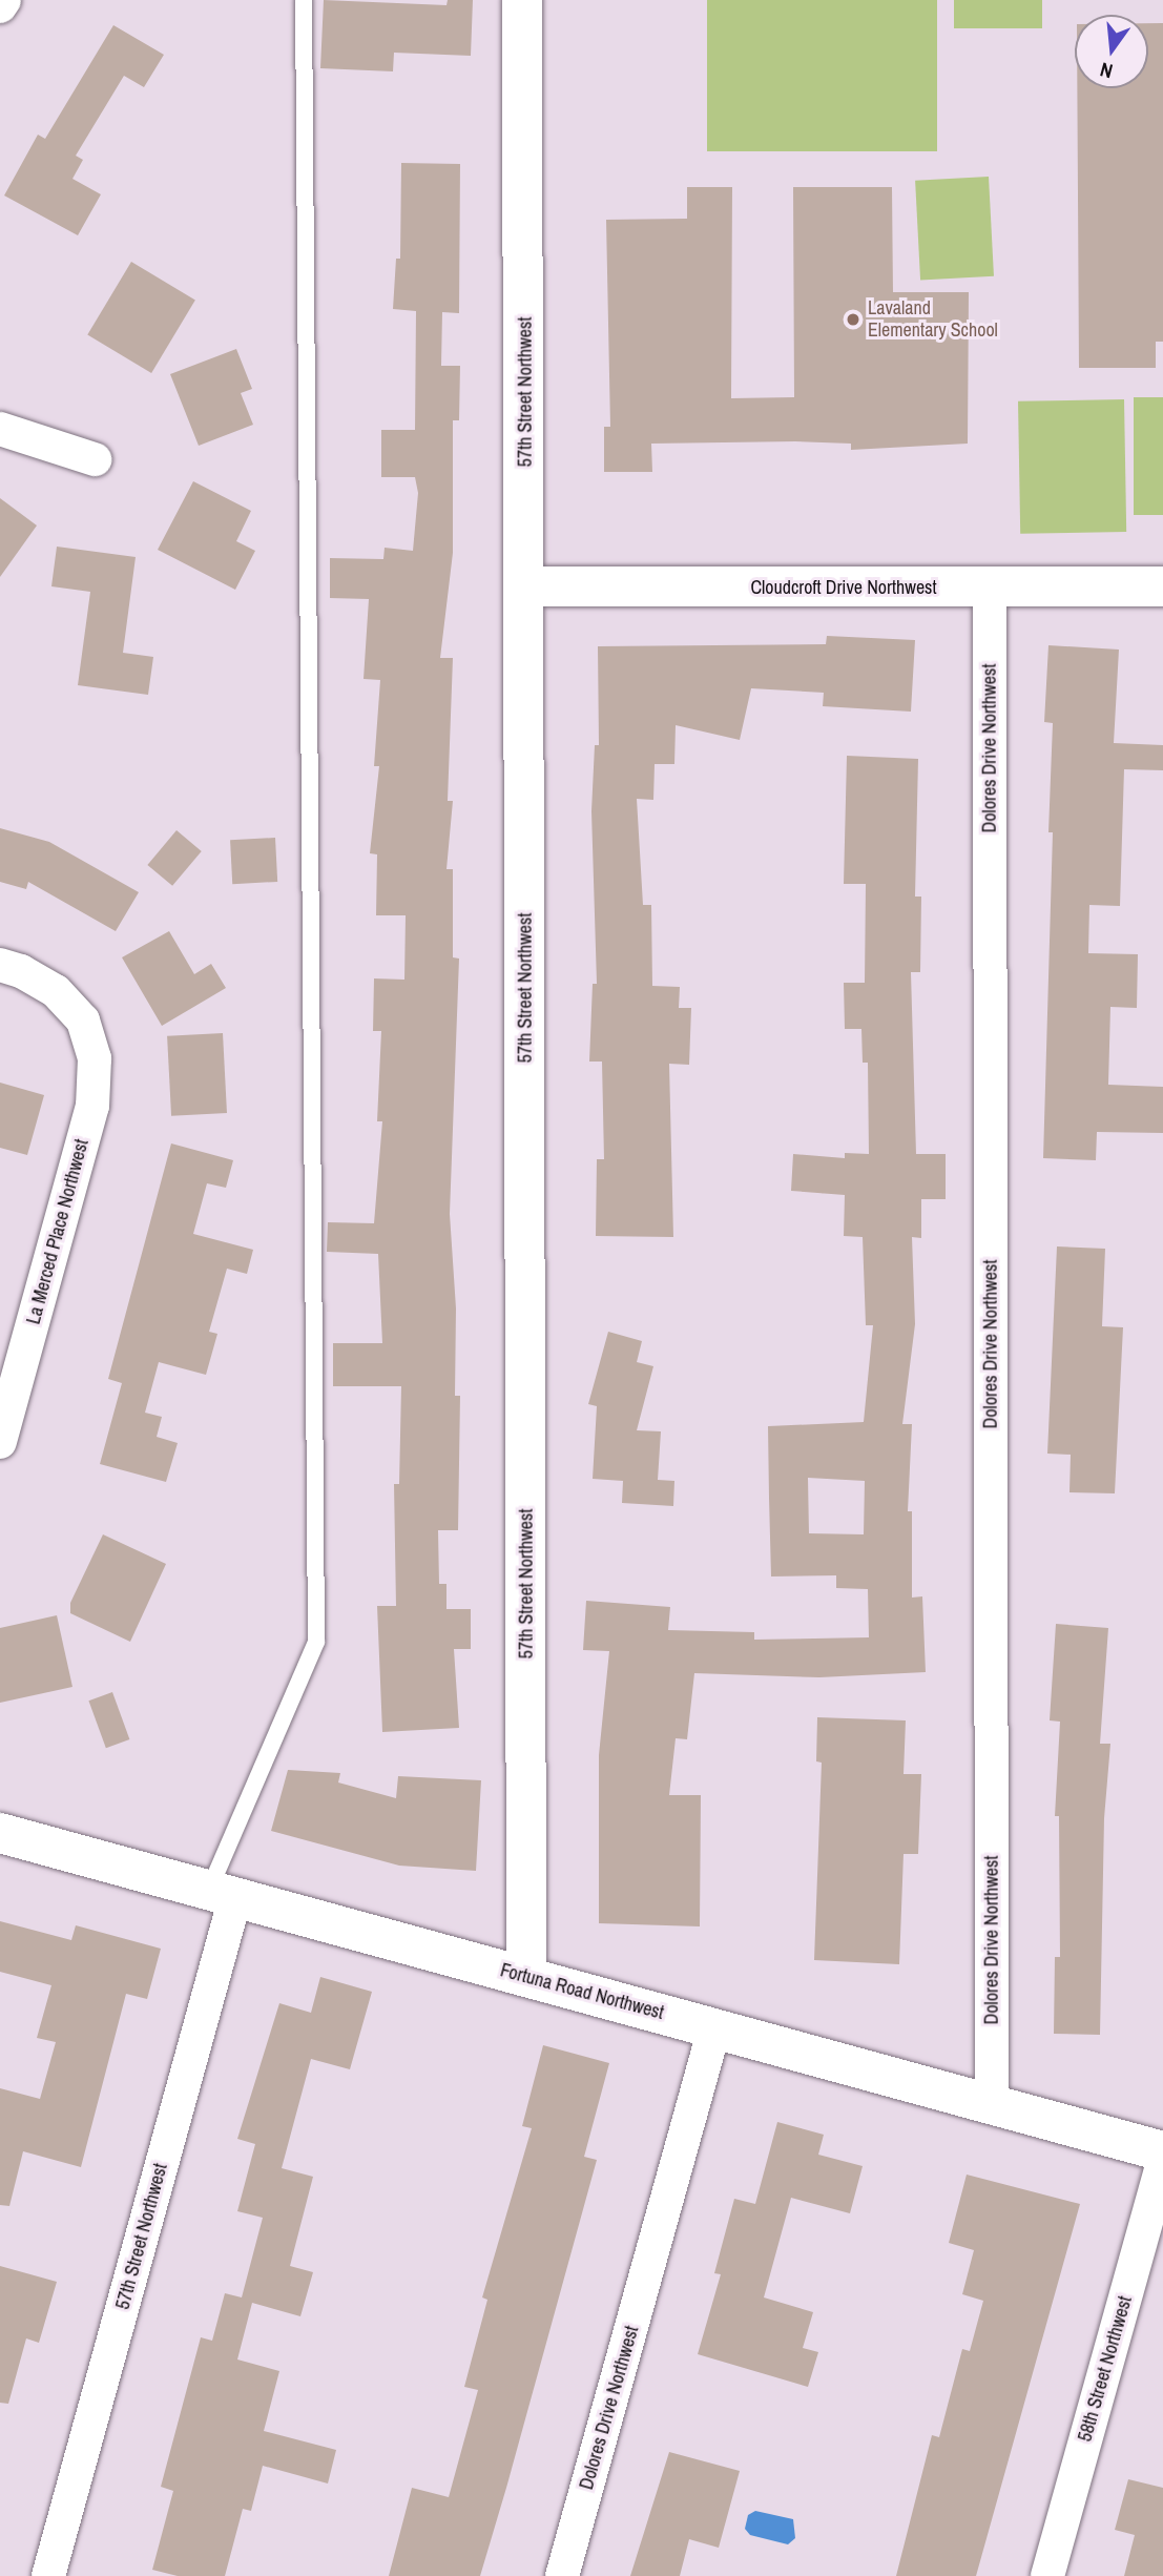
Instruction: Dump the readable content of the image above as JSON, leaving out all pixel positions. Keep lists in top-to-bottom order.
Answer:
{
  "streets": {
    "street": [
      "57th Street Northwest",
      "Cloudcroft Drive Northwest",
      "Dolores Drive Northwest",
      "La Merced Place Northwest",
      "Fortuna Road Northwest",
      "58th Street Northwest"
    ]
  },
  "crossings": [
    ["57th Street Northwest", "Cloudcroft Drive Northwest"],
    ["57th Street Northwest", "Fortuna Road Northwest"],
    ["Cloudcroft Drive Northwest", "Dolores Drive Northwest"],
    ["Dolores Drive Northwest", "Fortuna Road Northwest"]
  ],
  "places": ["Lavaland Elementary School"],
  "north": "bottom"
}
